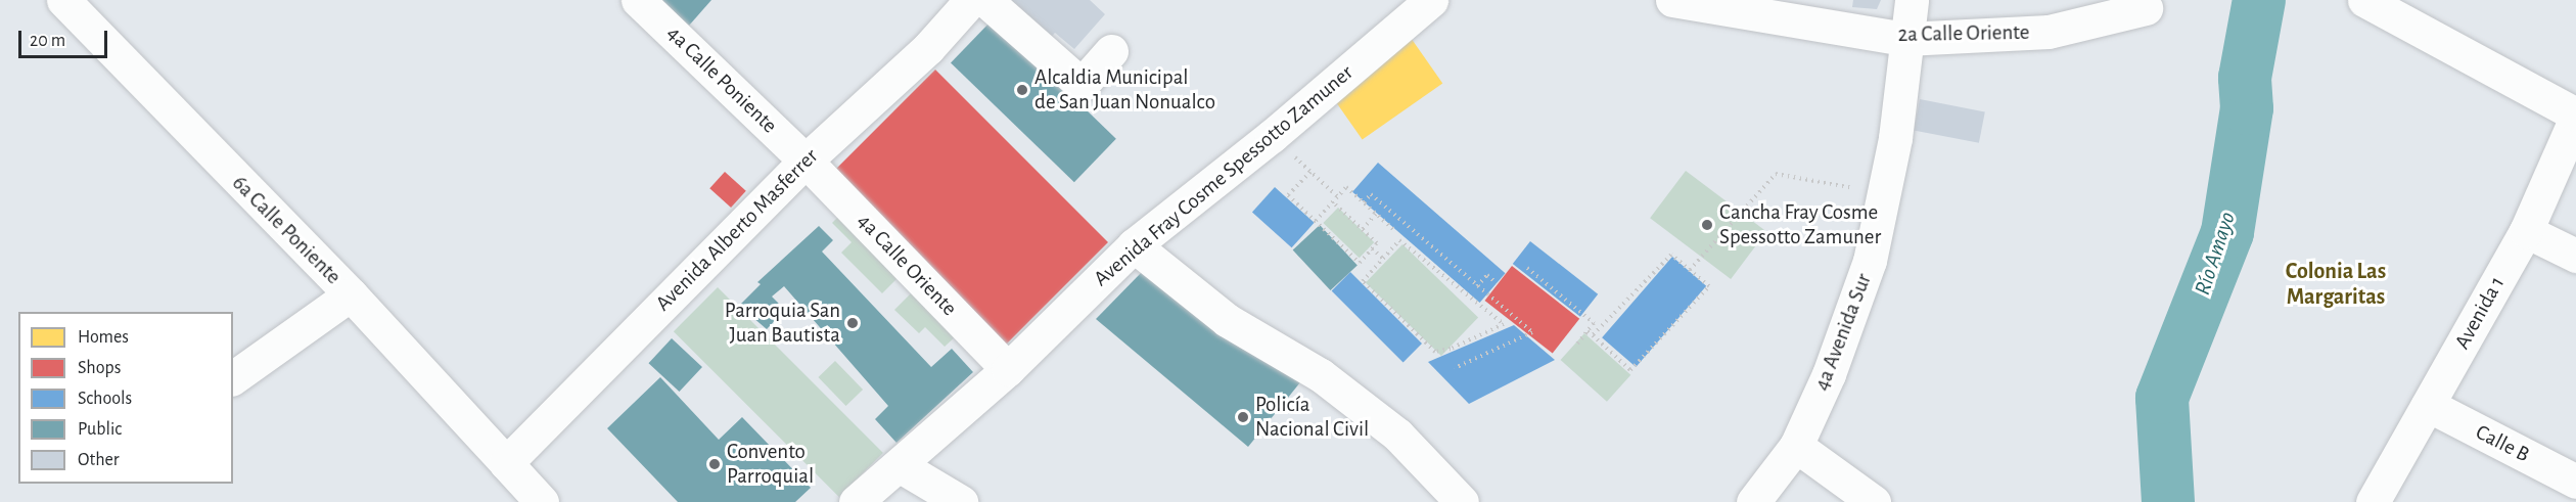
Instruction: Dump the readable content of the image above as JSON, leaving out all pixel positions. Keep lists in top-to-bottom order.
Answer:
{
  "streets": {
    "street": [
      "2a Calle Oriente",
      "4a Calle Poniente",
      "Avenida Fray Cosme Spessotto Zamuner",
      "6a Calle Poniente",
      "Avenida Alberto Masferrer",
      "4a Calle Oriente",
      "Avenida 1",
      "4a Avenida Sur",
      "Calle B"
    ]
  },
  "crossings": [
    ["2a Calle Oriente", "4a Avenida Sur"],
    ["4a Calle Poniente", "Avenida Alberto Masferrer"],
    ["4a Calle Poniente", "4a Calle Oriente"],
    ["Avenida Fray Cosme Spessotto Zamuner", "4a Calle Oriente"],
    ["6a Calle Poniente", "Avenida Alberto Masferrer"],
    ["Avenida Alberto Masferrer", "4a Calle Oriente"],
    ["Avenida 1", "Calle B"]
  ],
  "districts": ["Colonia Las Margaritas"],
  "water": ["Río Amayo"],
  "places": [
    "Alcaldia Municipal de San Juan Nonualco",
    "Cancha Fray Cosme Spessotto Zamuner",
    "Parroquia San Juan Bautista",
    "Policía Nacional Civil",
    "Convento Parroquial"
  ],
  "legend": [
    "Homes",
    "Shops",
    "Schools",
    "Public",
    "Other"
  ],
  "scale_bar": "20 m"
}
